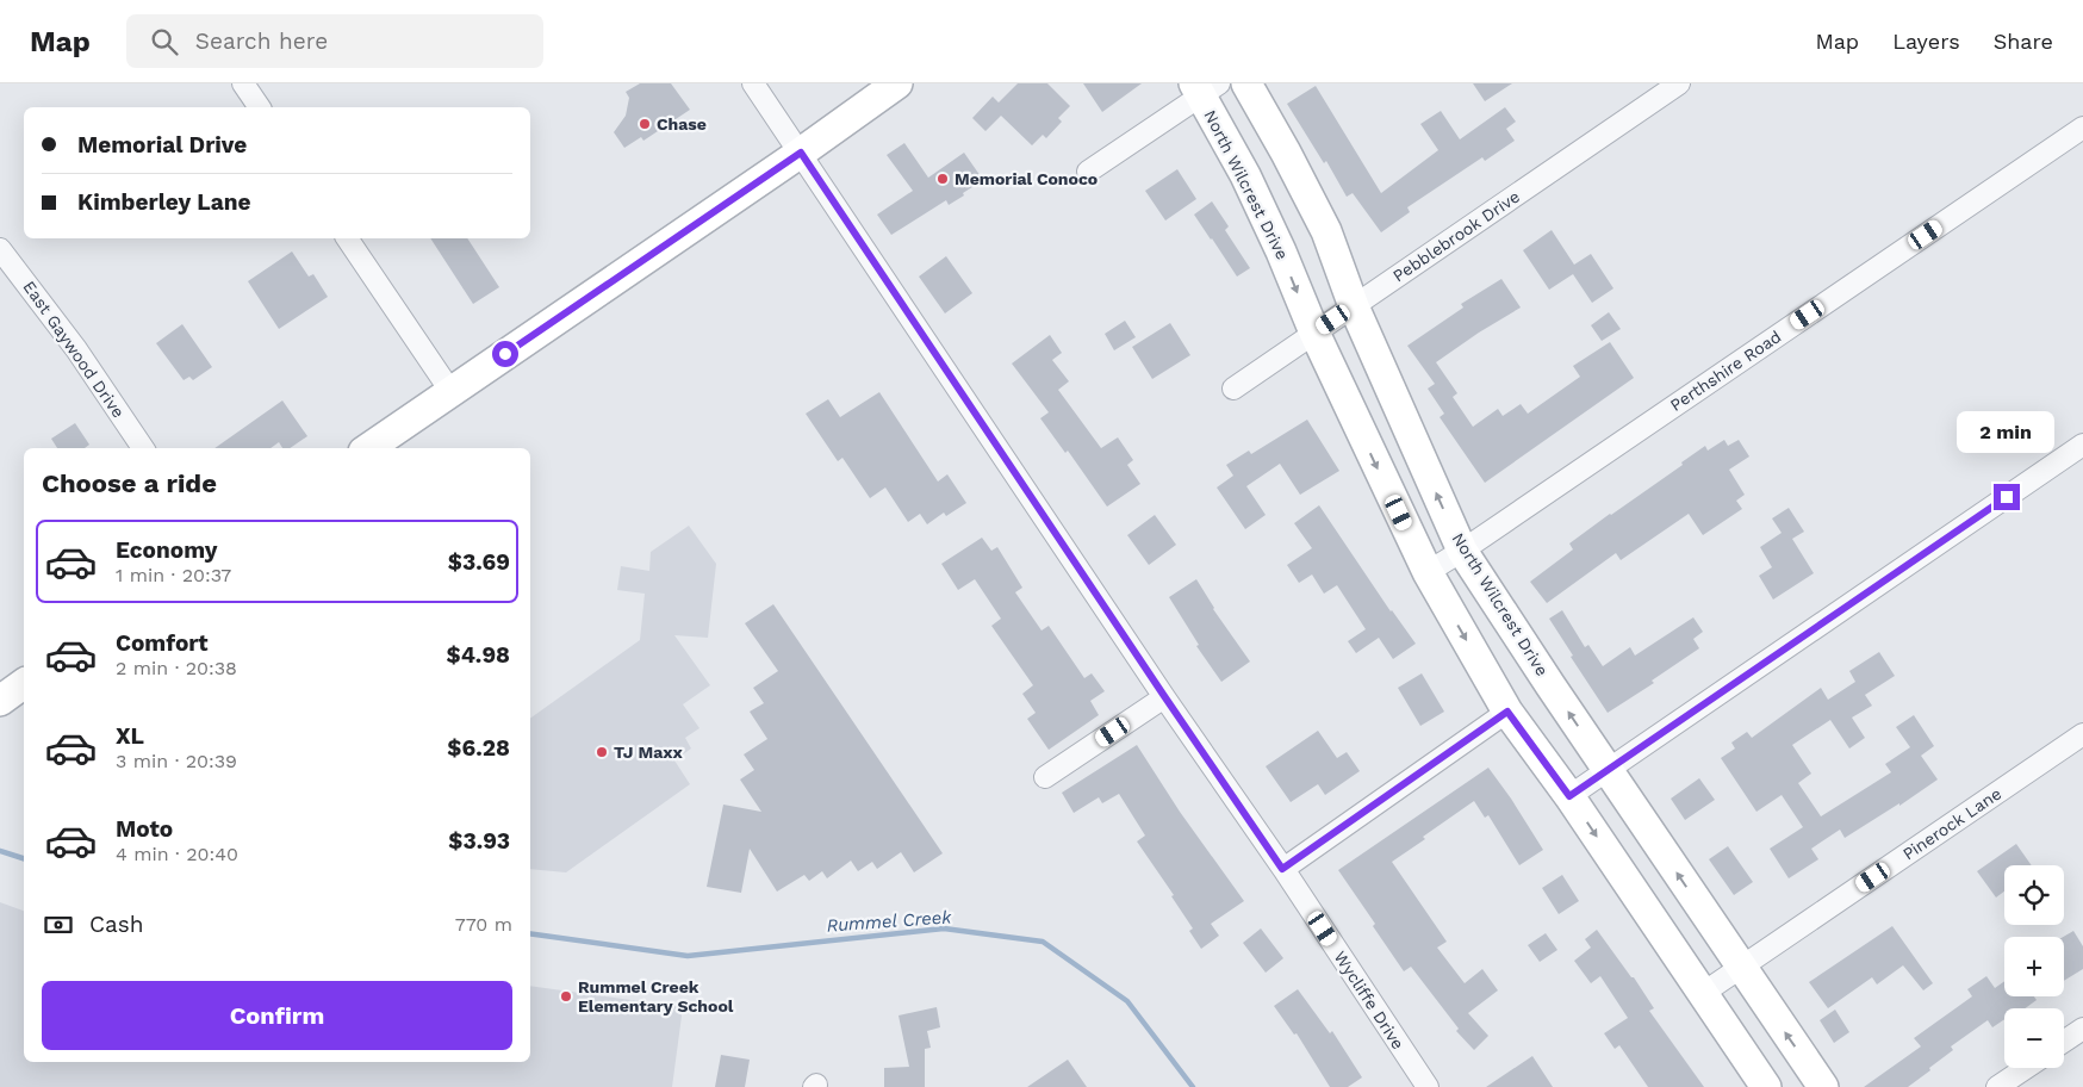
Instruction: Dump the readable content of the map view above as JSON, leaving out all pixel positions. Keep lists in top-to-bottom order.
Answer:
{
  "streets": {
    "main road": ["North Wilcrest Drive"],
    "street": [
      "Pebblebrook Drive",
      "East Gaywood Drive",
      "Perthshire Road",
      "Pinerock Lane",
      "Wycliffe Drive"
    ]
  },
  "crossings": [
    ["North Wilcrest Drive", "Pebblebrook Drive"],
    ["North Wilcrest Drive", "Perthshire Road"],
    ["North Wilcrest Drive", "Pinerock Lane"]
  ],
  "water": ["Rummel Creek"],
  "places": [
    "Chase",
    "Memorial Conoco",
    "TJ Maxx",
    "Rummel Creek Elementary School"
  ],
  "page": {
    "header": "Map",
    "search": "Search here",
    "nav": ["Map", "Layers", "Share"],
    "banner": ["Memorial Drive", "Kimberley Lane"],
    "bubble": "2 min",
    "heading": "Choose a ride",
    "list": [
      {
        "name": "Economy",
        "note": "1 min · 20:37",
        "value": "$3.69"
      },
      {
        "name": "Comfort",
        "note": "2 min · 20:38",
        "value": "$4.98"
      },
      {
        "name": "XL",
        "note": "3 min · 20:39",
        "value": "$6.28"
      },
      {
        "name": "Moto",
        "note": "4 min · 20:40",
        "value": "$3.93"
      }
    ],
    "map_buttons": ["+", "−"],
    "pay": ["Cash", "770 m"],
    "buttons": "Confirm"
  }
}
